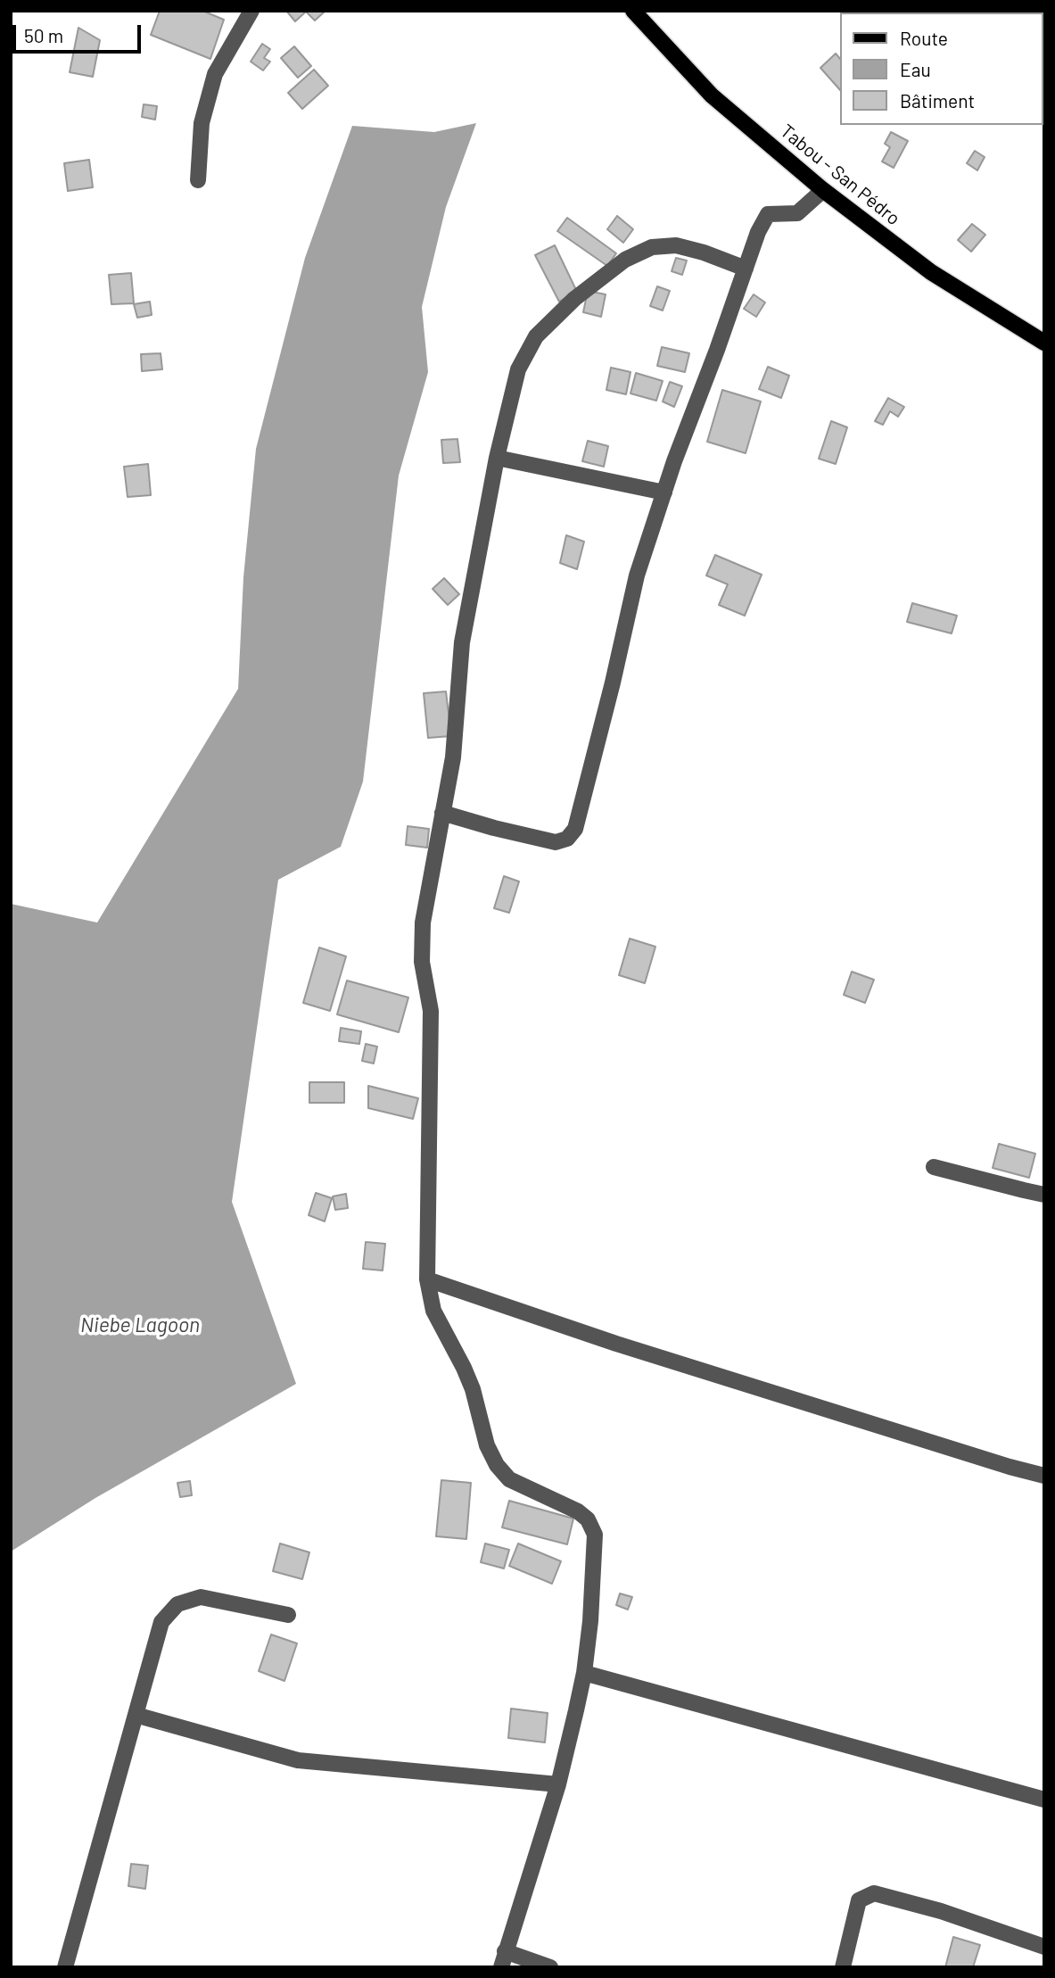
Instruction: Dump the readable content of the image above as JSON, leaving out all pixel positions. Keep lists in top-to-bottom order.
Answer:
{
  "streets": {
    "main road": ["Tabou - San Pédro"]
  },
  "water": ["Niebe Lagoon"],
  "legend": ["Route", "Eau", "Bâtiment"],
  "scale_bar": "50 m"
}
